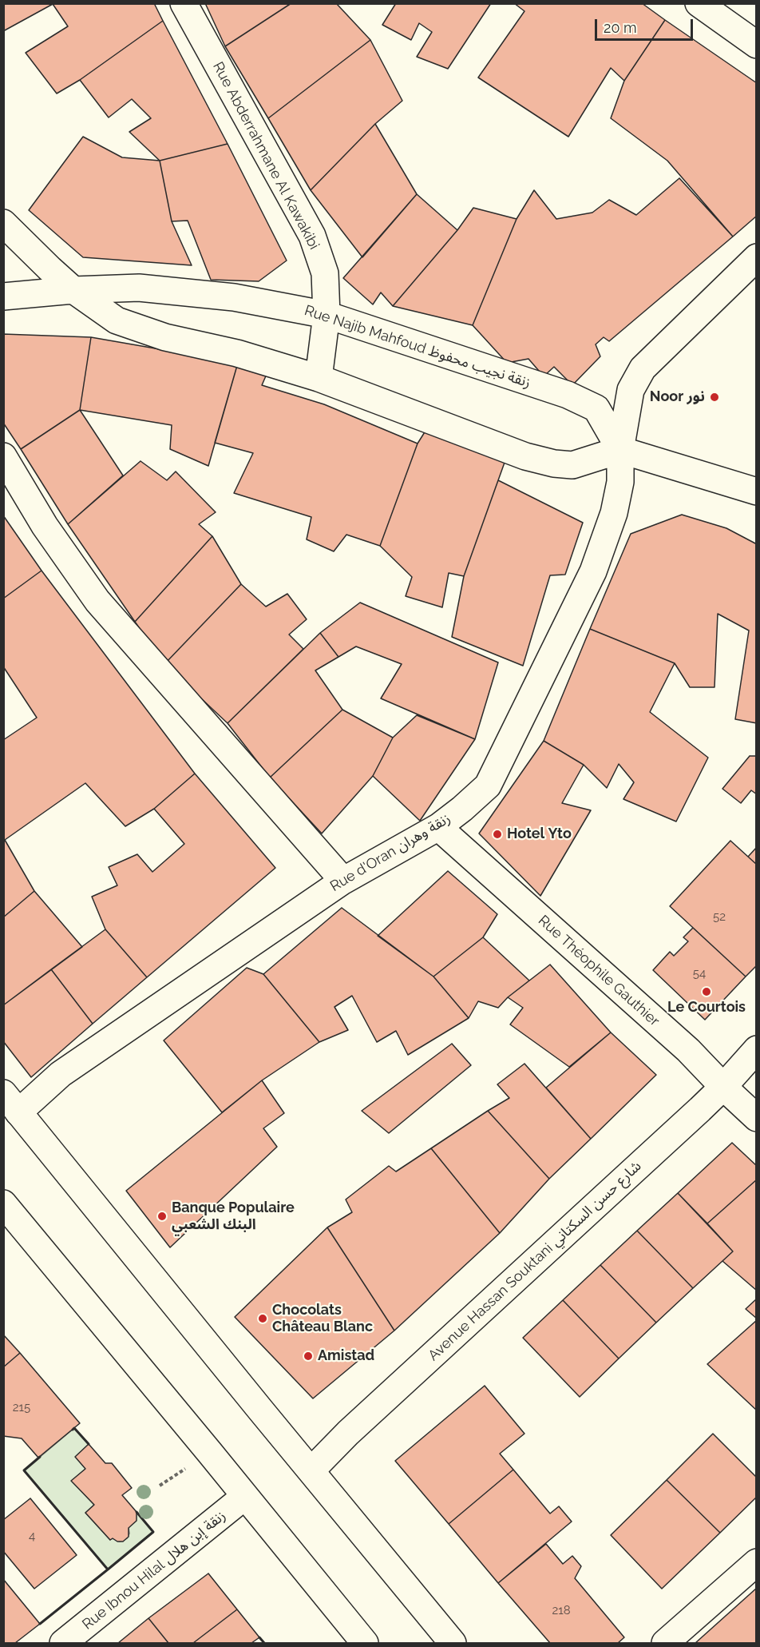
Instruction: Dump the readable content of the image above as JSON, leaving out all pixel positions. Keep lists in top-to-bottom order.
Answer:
{
  "streets": {
    "street": [
      "Rue Abderrahmane Al Kawakibi",
      "Rue Najib Mahfoud زنقة نجيب محفوظ",
      "Rue d'Oran زنقة وهران",
      "Rue Théophile Gauthier",
      "Avenue Hassan Souktani شارع حسن السكتاني",
      "Rue Ibnou Hilal زنقة إبن هلال"
    ]
  },
  "crossings": [
    ["Rue Abderrahmane Al Kawakibi", "Rue Najib Mahfoud زنقة نجيب محفوظ"],
    ["Rue Najib Mahfoud زنقة نجيب محفوظ", "Rue d'Oran زنقة وهران"],
    ["Rue d'Oran زنقة وهران", "Rue Théophile Gauthier"],
    ["Rue Théophile Gauthier", "Avenue Hassan Souktani شارع حسن السكتاني"]
  ],
  "places": [
    "Noor نور",
    "Hotel Yto",
    "Le Courtois",
    "Banque Populaire البنك الشعبي",
    "Chocolats Château Blanc",
    "Amistad"
  ],
  "house_numbers": [
    "52",
    "54",
    "215",
    "4",
    "218"
  ],
  "scale_bar": "20 m"
}
